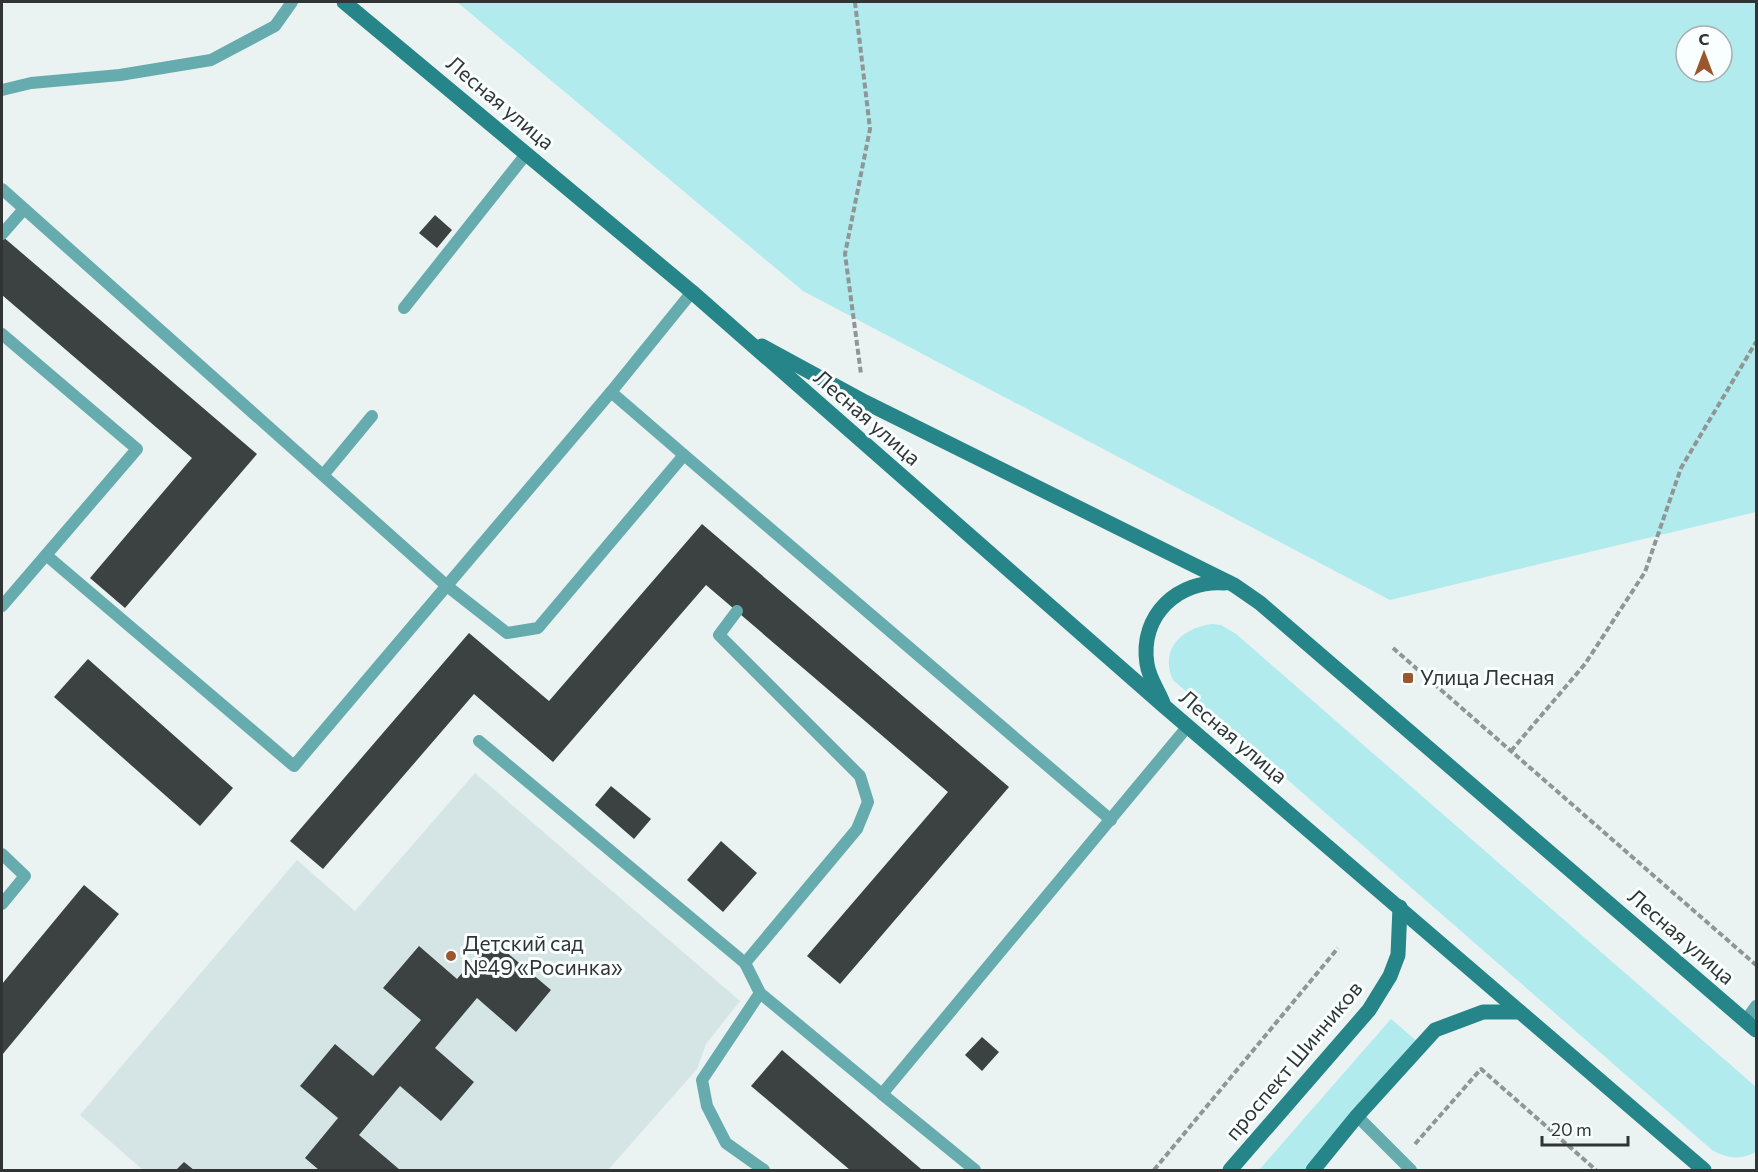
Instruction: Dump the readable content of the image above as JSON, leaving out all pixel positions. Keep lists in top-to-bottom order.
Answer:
{
  "streets": {
    "main road": ["Лесная улица", "проспект Шинников"]
  },
  "crossings": [
    ["Лесная улица", "проспект Шинников"]
  ],
  "places": {
    "transit": ["Улица Лесная"],
    "other": ["Детский сад №49 «Росинка»"]
  },
  "scale_bar": "20 m",
  "north": "top"
}
